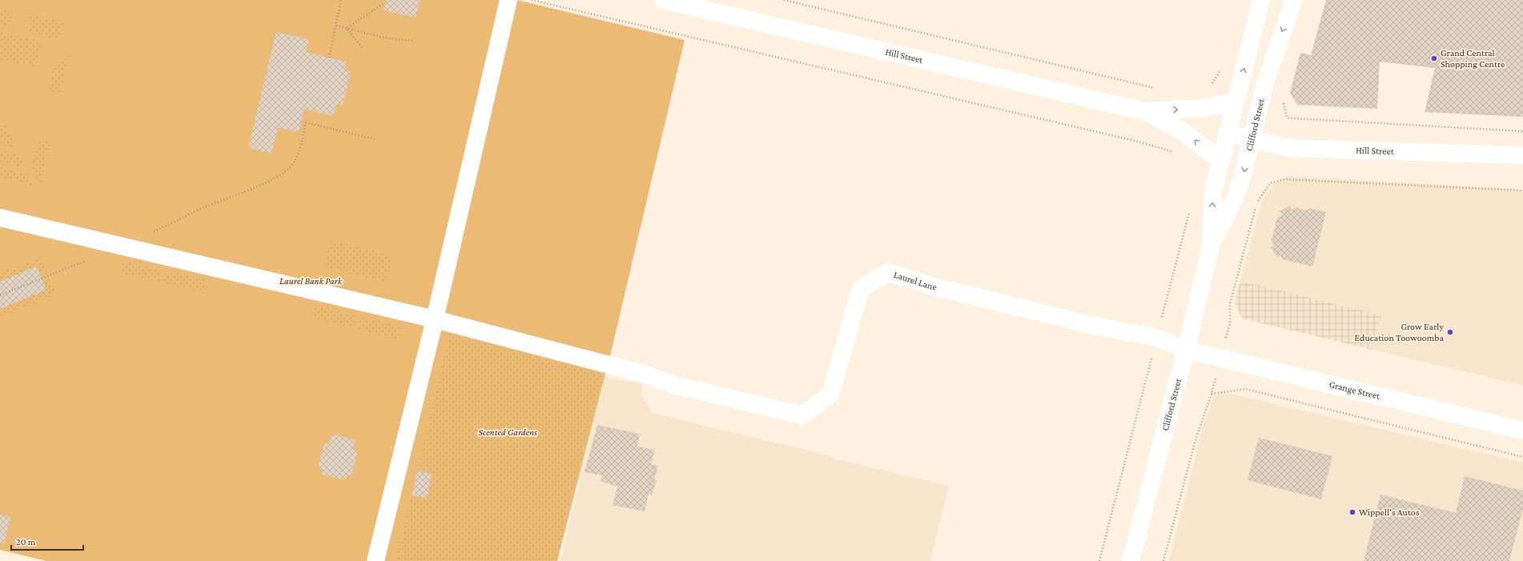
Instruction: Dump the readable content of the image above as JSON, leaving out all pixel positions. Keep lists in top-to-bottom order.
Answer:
{
  "streets": {
    "street": [
      "Hill Street",
      "Clifford Street",
      "Laurel Lane",
      "Grange Street"
    ]
  },
  "crossings": [
    ["Hill Street", "Clifford Street"],
    ["Clifford Street", "Laurel Lane"],
    ["Clifford Street", "Grange Street"],
    ["Laurel Lane", "Grange Street"]
  ],
  "parks": ["Laurel Bank Park", "Scented Gardens"],
  "places": ["Grand Central Shopping Centre", "Grow Early Education Toowoomba", "Wippell's Autos"],
  "scale_bar": "20 m"
}
